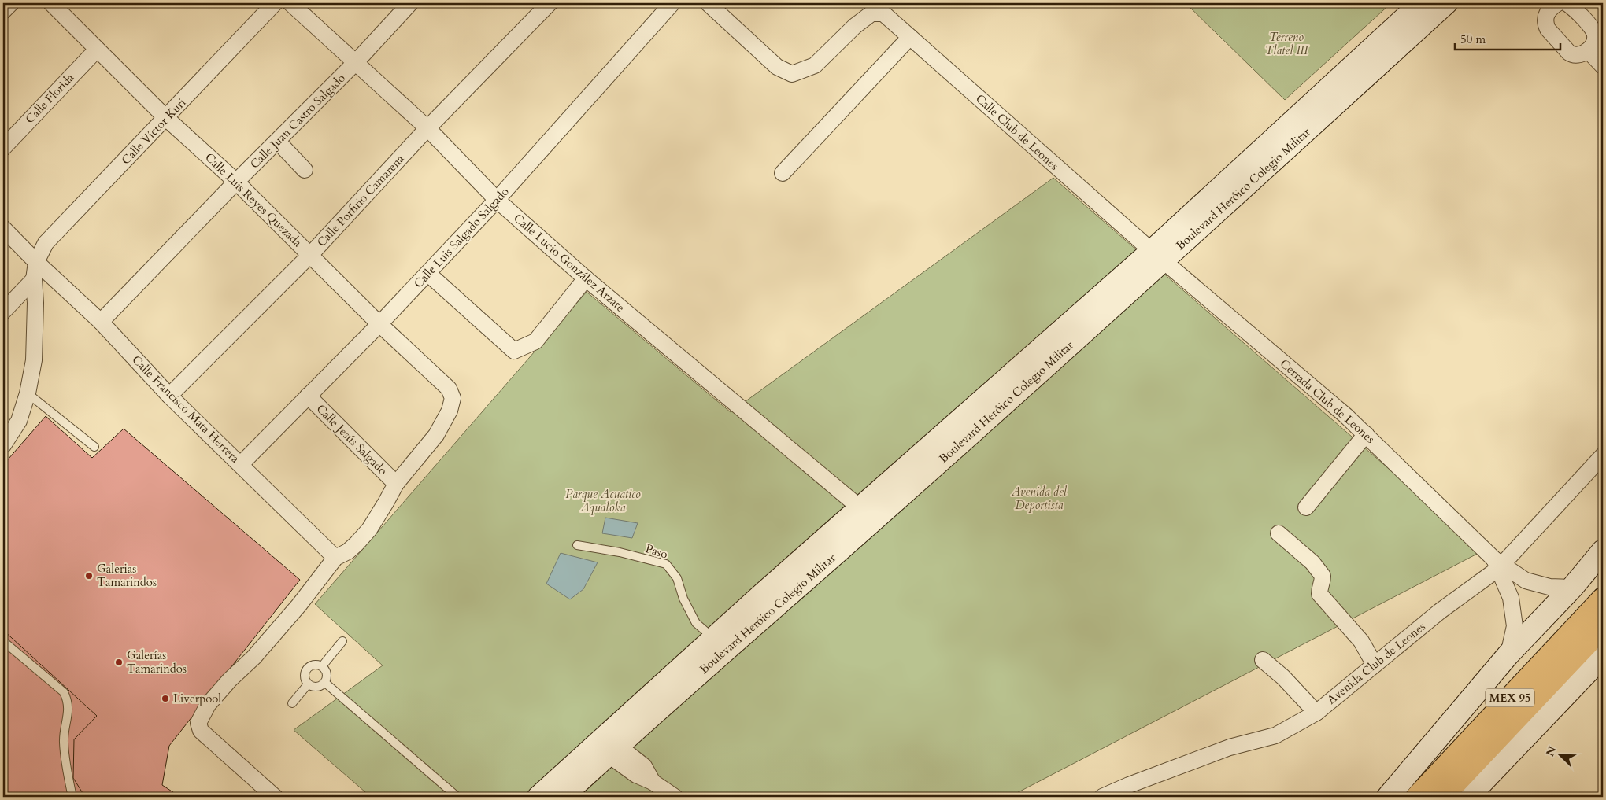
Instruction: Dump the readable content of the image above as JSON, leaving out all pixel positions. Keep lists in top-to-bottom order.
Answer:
{
  "streets": {
    "main road": ["Boulevard Heróico Colegio Militar", "MEX 95"],
    "street": [
      "Calle Florida",
      "Calle Juan Castro Salgado",
      "Calle Víctor Kuri",
      "Calle Club de Leones",
      "Calle Luis Reyes Quezada",
      "Calle Porfirio Camarena",
      "Calle Luis Salgado Salgado",
      "Calle Lucio González Arzate",
      "Cerrada Club de Leones",
      "Calle Francisco Mata Herrera",
      "Calle Jesús Salgado",
      "Avenida Club de Leones"
    ],
    "lane": ["Paso"]
  },
  "crossings": [
    ["Calle Florida", "Calle Luis Reyes Quezada"],
    ["Calle Juan Castro Salgado", "Calle Luis Reyes Quezada"],
    ["Calle Juan Castro Salgado", "Calle Lucio González Arzate"],
    ["Calle Juan Castro Salgado", "Calle Francisco Mata Herrera"],
    ["Calle Víctor Kuri", "Calle Luis Reyes Quezada"],
    ["Calle Víctor Kuri", "Calle Francisco Mata Herrera"],
    ["Calle Club de Leones", "Boulevard Heróico Colegio Militar"],
    ["Calle Club de Leones", "Cerrada Club de Leones"],
    ["Boulevard Heróico Colegio Militar", "Calle Lucio González Arzate"],
    ["Boulevard Heróico Colegio Militar", "Cerrada Club de Leones"],
    ["Boulevard Heróico Colegio Militar", "Paso"],
    ["Calle Luis Reyes Quezada", "Calle Porfirio Camarena"],
    ["Calle Luis Reyes Quezada", "Calle Luis Salgado Salgado"],
    ["Calle Luis Reyes Quezada", "Calle Jesús Salgado"],
    ["Calle Porfirio Camarena", "Calle Lucio González Arzate"],
    ["Calle Porfirio Camarena", "Calle Francisco Mata Herrera"],
    ["Calle Luis Salgado Salgado", "Calle Lucio González Arzate"],
    ["Calle Luis Salgado Salgado", "Calle Francisco Mata Herrera"],
    ["Calle Luis Salgado Salgado", "Calle Jesús Salgado"],
    ["Cerrada Club de Leones", "Avenida Club de Leones"]
  ],
  "parks": ["Terreno Tlatel III", "Avenida del Deportista", "Parque Acuatico Aqualoka"],
  "places": ["Galerias Tamarindos", "Galerías Tamarindos", "Liverpool"],
  "scale_bar": "50 m",
  "north": "top left"
}
